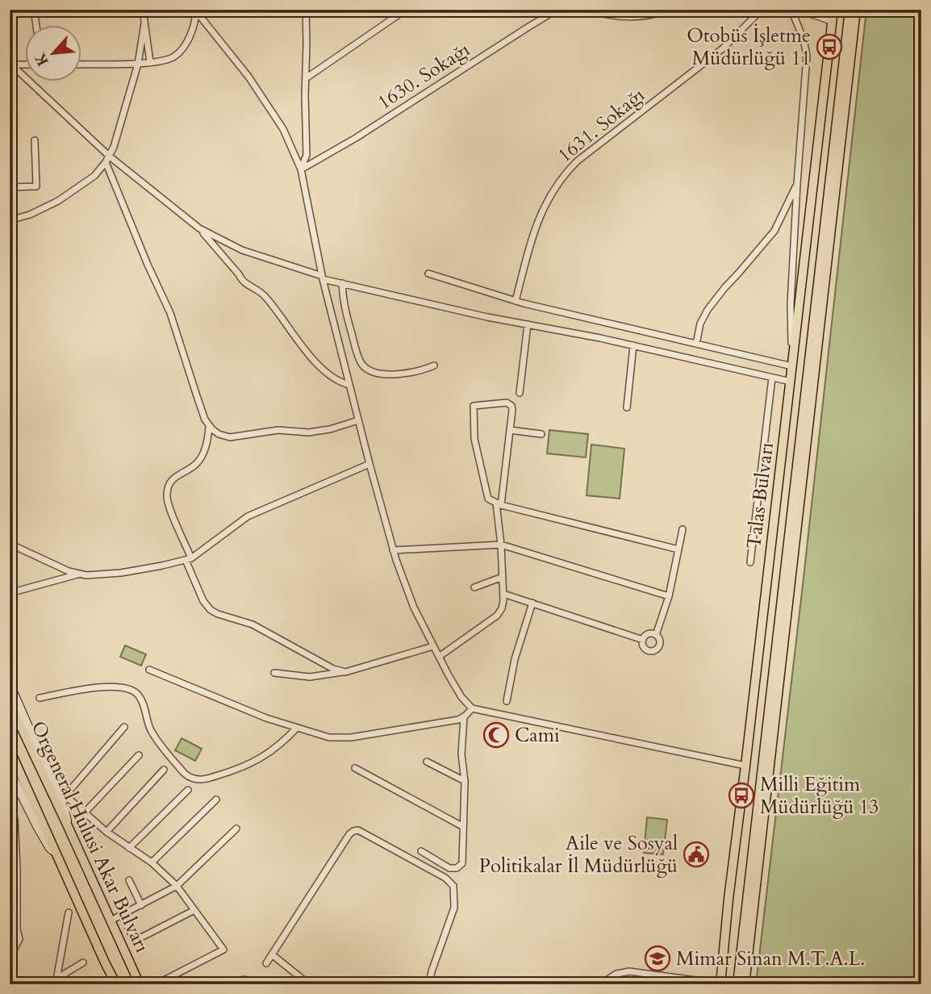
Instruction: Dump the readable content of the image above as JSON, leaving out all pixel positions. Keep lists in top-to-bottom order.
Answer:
{
  "streets": {
    "main road": ["Talas Bulvarı", "Orgeneral Hulusi Akar Bulvarı"],
    "street": ["1630. Sokağı", "1631. Sokağı"]
  },
  "places": {
    "bus stop": ["Otobüs İşletme Müdürlüğü 11", "Milli Eğitim Müdürlüğü 13"],
    "mosque": ["Cami"],
    "public building": ["Aile ve Sosyal Politikalar İl Müdürlüğü"],
    "school or university": ["Mimar Sinan M.T.A.L."]
  },
  "north": "bottom left"
}
